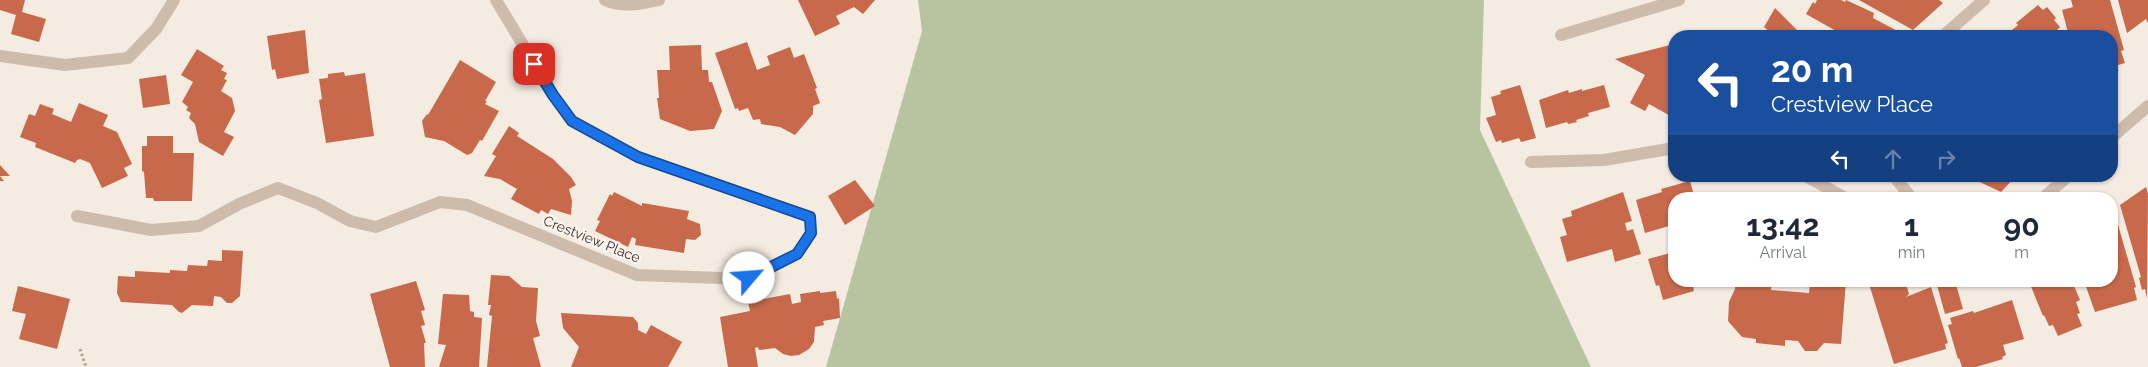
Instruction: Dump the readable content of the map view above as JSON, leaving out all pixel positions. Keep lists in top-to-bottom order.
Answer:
{
  "streets": {
    "street": ["Crestview Place"]
  },
  "page": {
    "turn": ["20 m", "Crestview Place"],
    "eta": [
      "13:42",
      "Arrival",
      "1",
      "min",
      "90",
      "m"
    ]
  }
}
